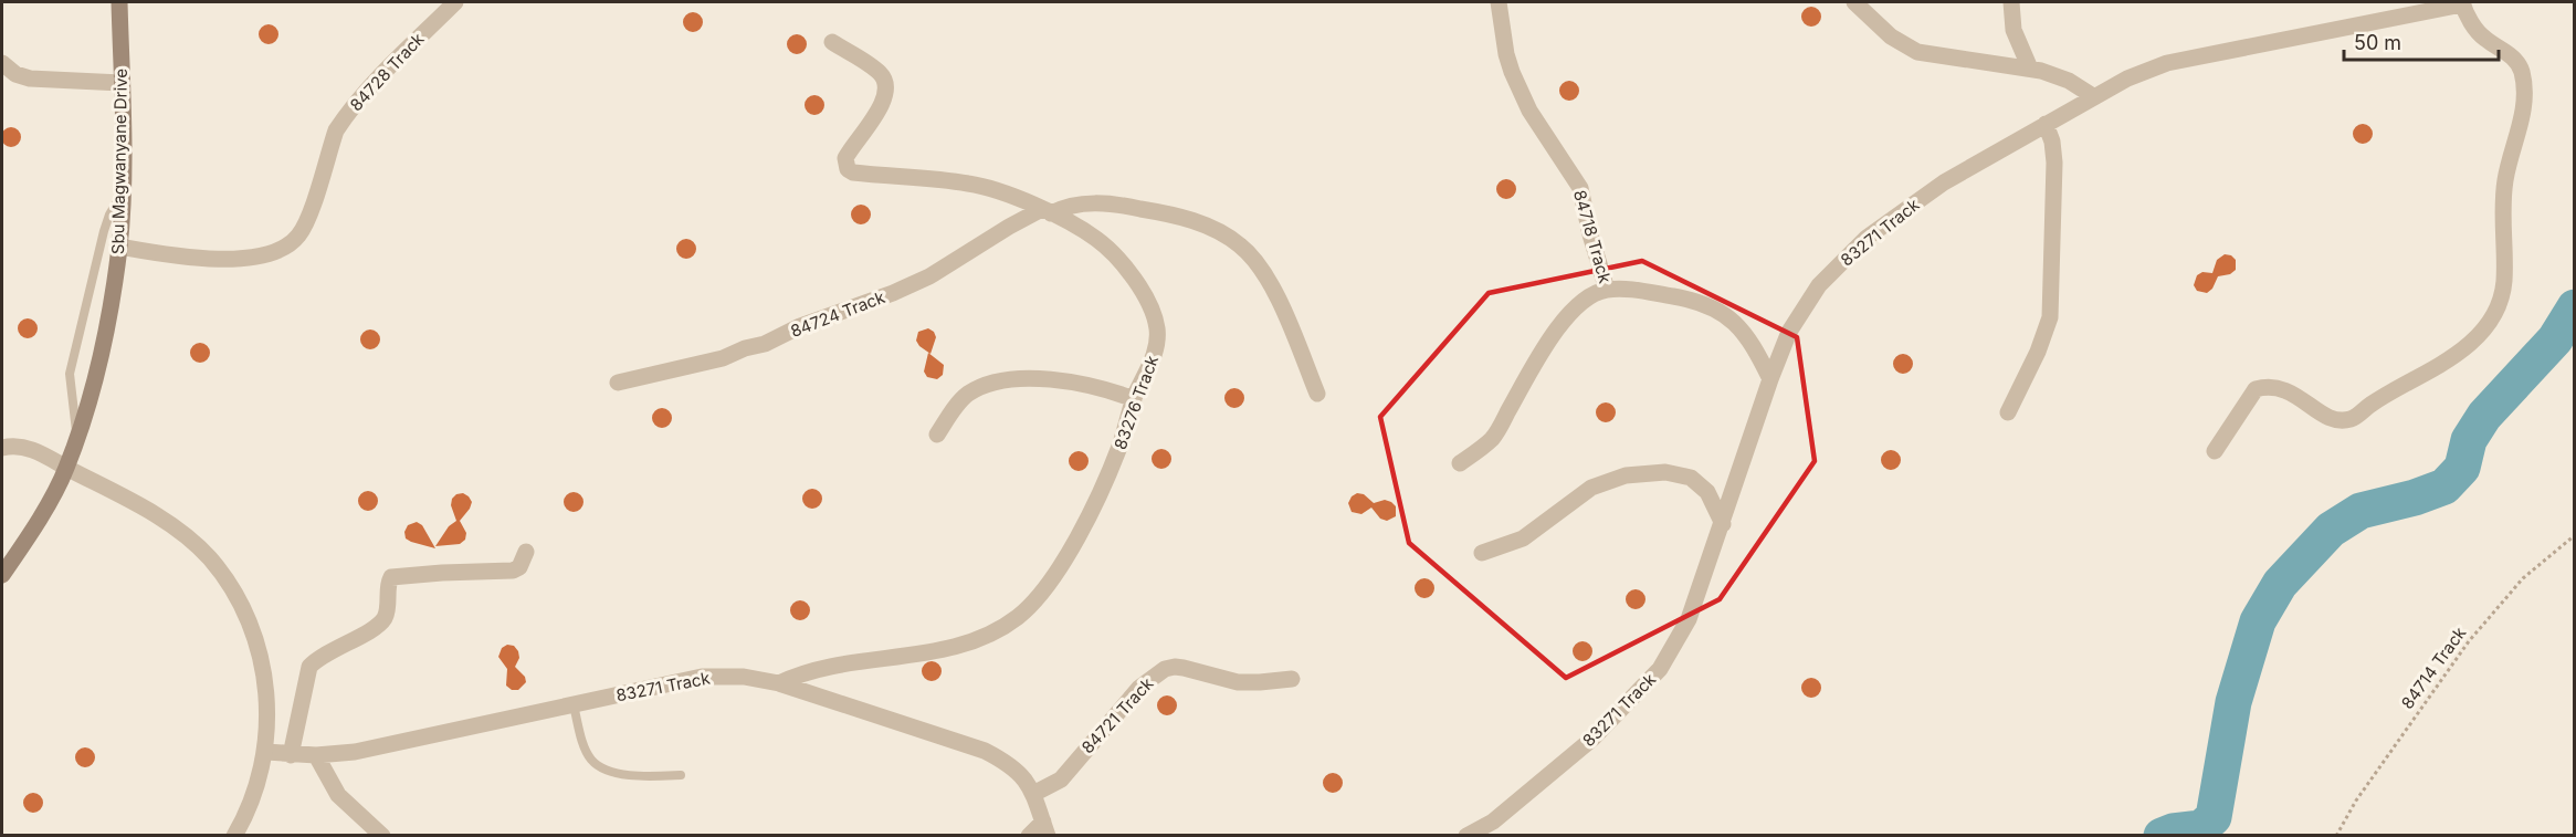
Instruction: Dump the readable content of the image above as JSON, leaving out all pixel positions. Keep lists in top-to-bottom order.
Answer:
{
  "streets": {
    "main road": ["Sbu Magwanyane Drive"],
    "street": [
      "84728 Track",
      "83271 Track",
      "84718 Track",
      "84724 Track",
      "83276 Track",
      "84721 Track"
    ],
    "path": ["84714 Track"]
  },
  "crossings": [
    ["84728 Track", "Sbu Magwanyane Drive"],
    ["83271 Track", "84718 Track"],
    ["83271 Track", "83276 Track"],
    ["83271 Track", "84721 Track"],
    ["84724 Track", "83276 Track"]
  ],
  "scale_bar": "50 m"
}
